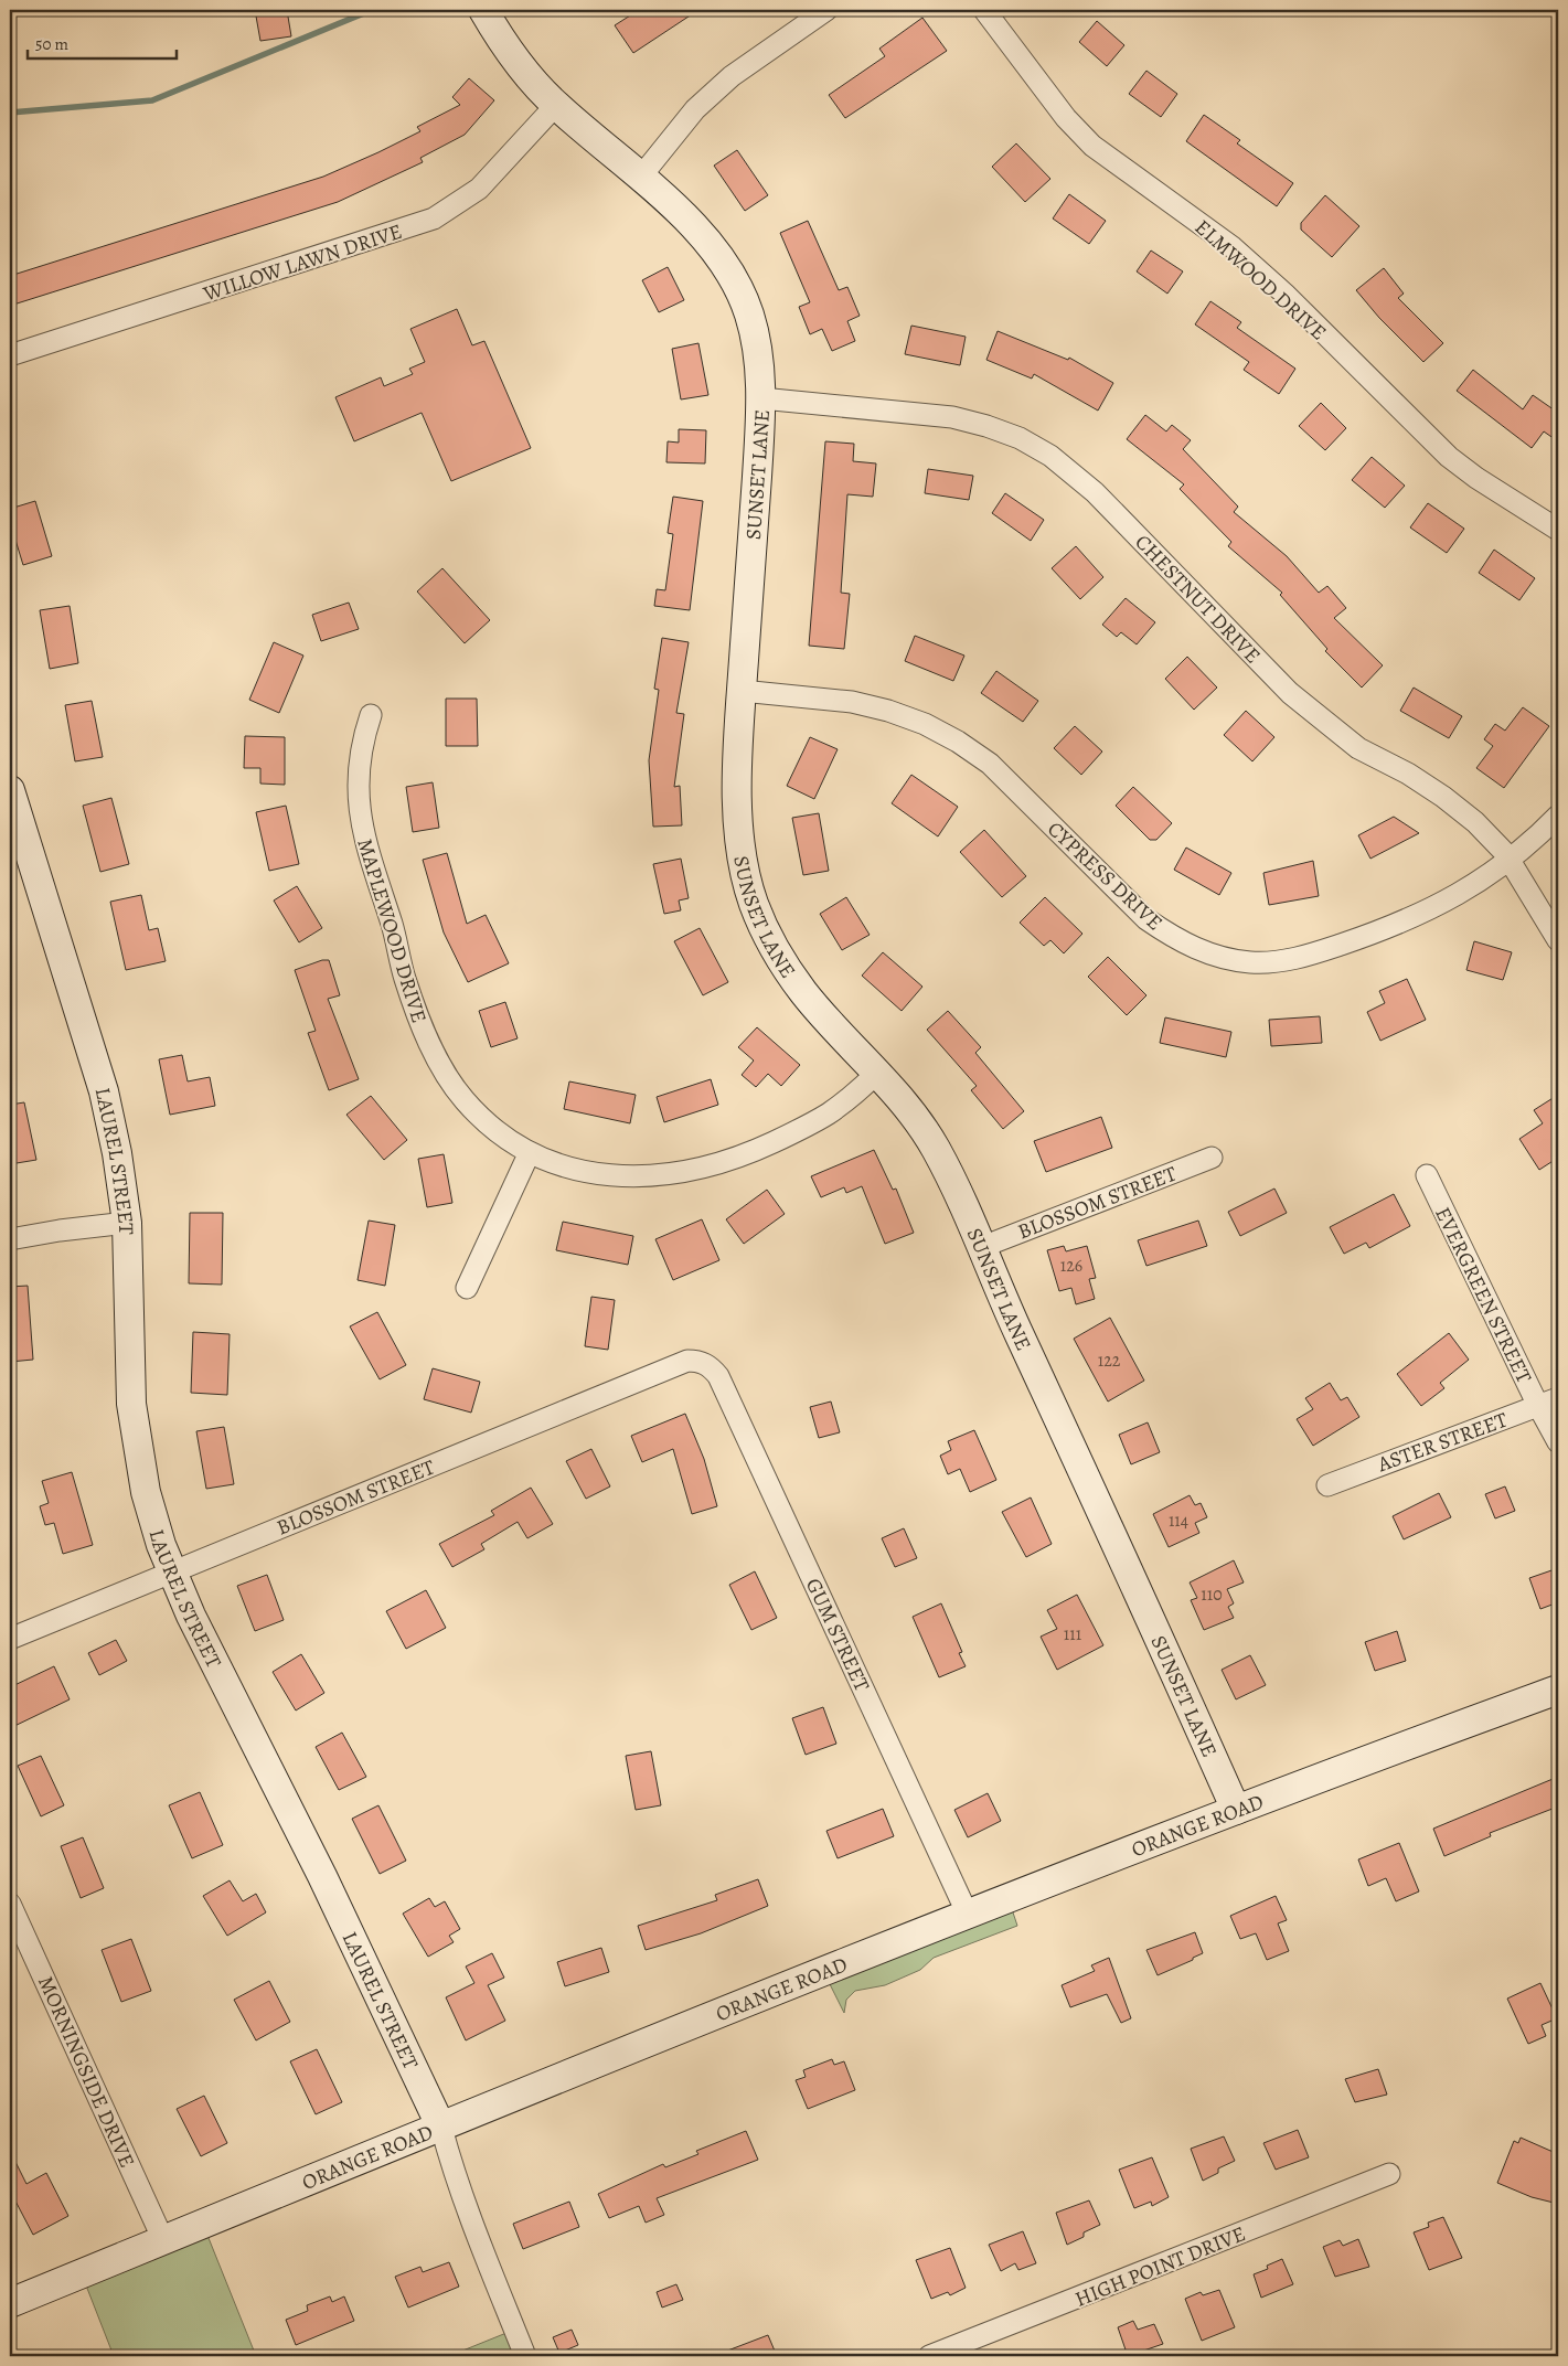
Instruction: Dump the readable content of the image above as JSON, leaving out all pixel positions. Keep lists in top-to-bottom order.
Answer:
{
  "streets": {
    "street": [
      "WILLOW LAWN DRIVE",
      "ELMWOOD DRIVE",
      "SUNSET LANE",
      "CHESTNUT DRIVE",
      "CYPRESS DRIVE",
      "MAPLEWOOD DRIVE",
      "LAUREL STREET",
      "BLOSSOM STREET",
      "EVERGREEN STREET",
      "ASTER STREET",
      "GUM STREET",
      "ORANGE ROAD",
      "MORNINGSIDE DRIVE",
      "HIGH POINT DRIVE"
    ]
  },
  "crossings": [
    ["WILLOW LAWN DRIVE", "SUNSET LANE"],
    ["SUNSET LANE", "CHESTNUT DRIVE"],
    ["SUNSET LANE", "CYPRESS DRIVE"],
    ["SUNSET LANE", "MAPLEWOOD DRIVE"],
    ["SUNSET LANE", "BLOSSOM STREET"],
    ["SUNSET LANE", "ORANGE ROAD"],
    ["CHESTNUT DRIVE", "CYPRESS DRIVE"],
    ["LAUREL STREET", "BLOSSOM STREET"],
    ["LAUREL STREET", "ORANGE ROAD"],
    ["BLOSSOM STREET", "GUM STREET"],
    ["EVERGREEN STREET", "ASTER STREET"],
    ["GUM STREET", "ORANGE ROAD"],
    ["ORANGE ROAD", "MORNINGSIDE DRIVE"]
  ],
  "house_numbers": [
    "126",
    "122",
    "114",
    "110",
    "111"
  ],
  "scale_bar": "50 m"
}
